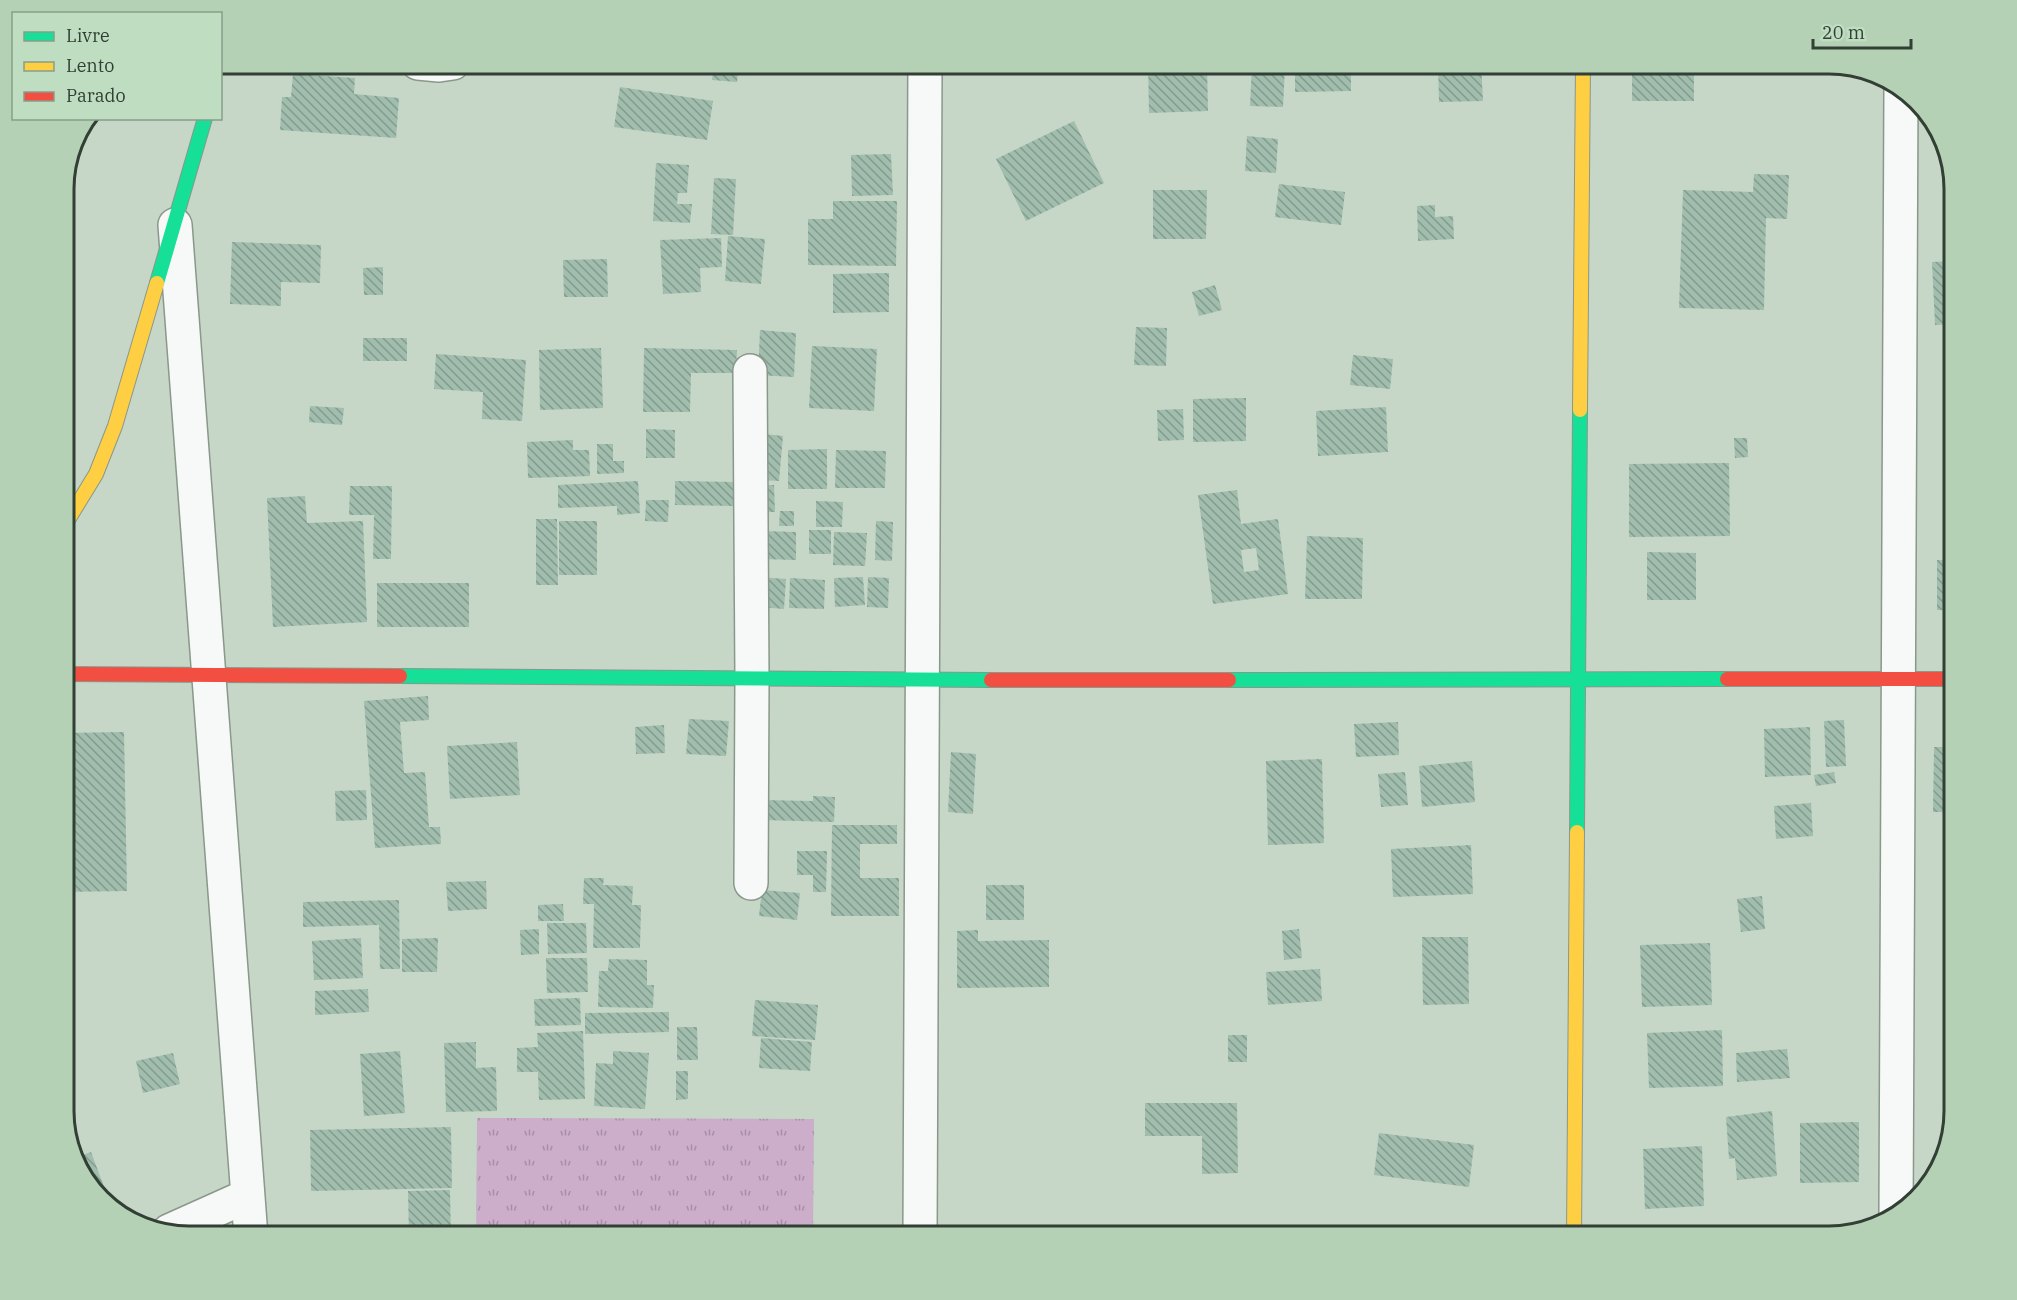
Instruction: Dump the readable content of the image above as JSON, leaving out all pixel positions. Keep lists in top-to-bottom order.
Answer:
{
  "legend": ["Livre", "Lento", "Parado"],
  "scale_bar": "20 m"
}
